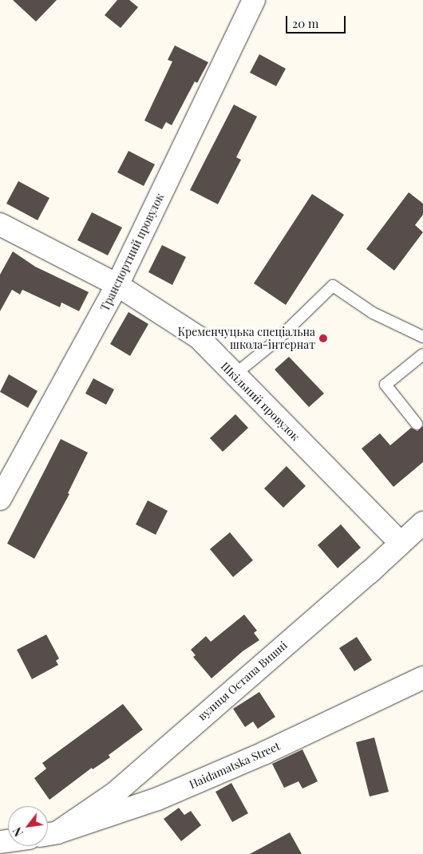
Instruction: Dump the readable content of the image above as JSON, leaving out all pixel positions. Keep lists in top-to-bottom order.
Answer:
{
  "streets": {
    "street": [
      "Транспортний провулок",
      "Шкільний провулок",
      "вулиця Остапа Вишні",
      "Haidamatska Street"
    ]
  },
  "crossings": [
    ["Транспортний провулок", "Шкільний провулок"],
    ["Шкільний провулок", "вулиця Остапа Вишні"],
    ["вулиця Остапа Вишні", "Haidamatska Street"]
  ],
  "places": ["Кременчуцька спеціальна школа-інтернат"],
  "scale_bar": "20 m",
  "north": "bottom left"
}
